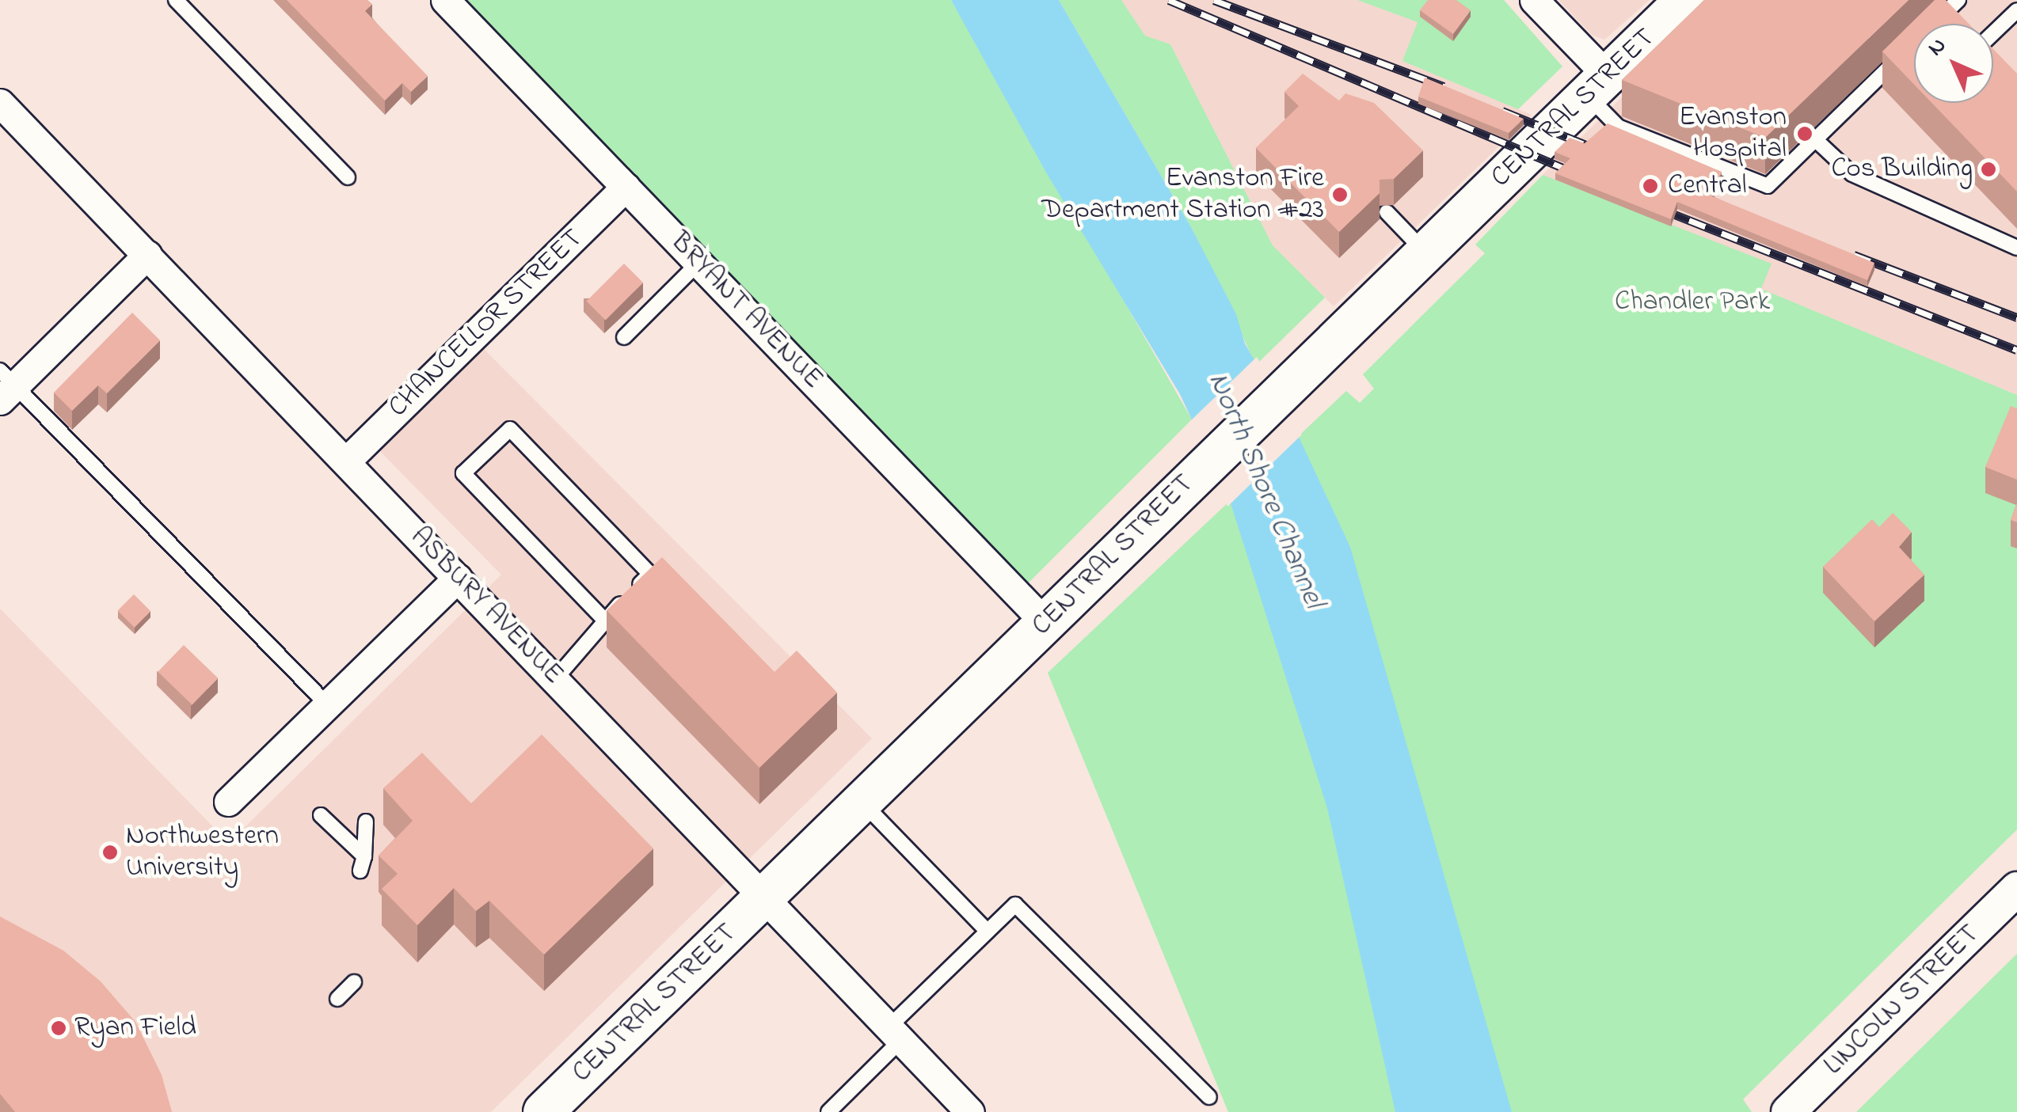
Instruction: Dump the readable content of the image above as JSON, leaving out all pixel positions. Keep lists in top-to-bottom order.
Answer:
{
  "streets": {
    "main road": ["CENTRAL STREET"],
    "street": [
      "BRYANT AVENUE",
      "CHANCELLOR STREET",
      "ASBURY AVENUE",
      "LINCOLN STREET"
    ]
  },
  "crossings": [
    ["CENTRAL STREET", "BRYANT AVENUE"],
    ["CENTRAL STREET", "ASBURY AVENUE"],
    ["BRYANT AVENUE", "CHANCELLOR STREET"],
    ["CHANCELLOR STREET", "ASBURY AVENUE"]
  ],
  "water": ["North Shore Channel"],
  "parks": ["Chandler Park"],
  "places": [
    "Evanston Hospital",
    "Cos Building",
    "Central",
    "Evanston Fire Department Station #23",
    "Northwestern University",
    "Ryan Field"
  ],
  "north": "top left"
}
